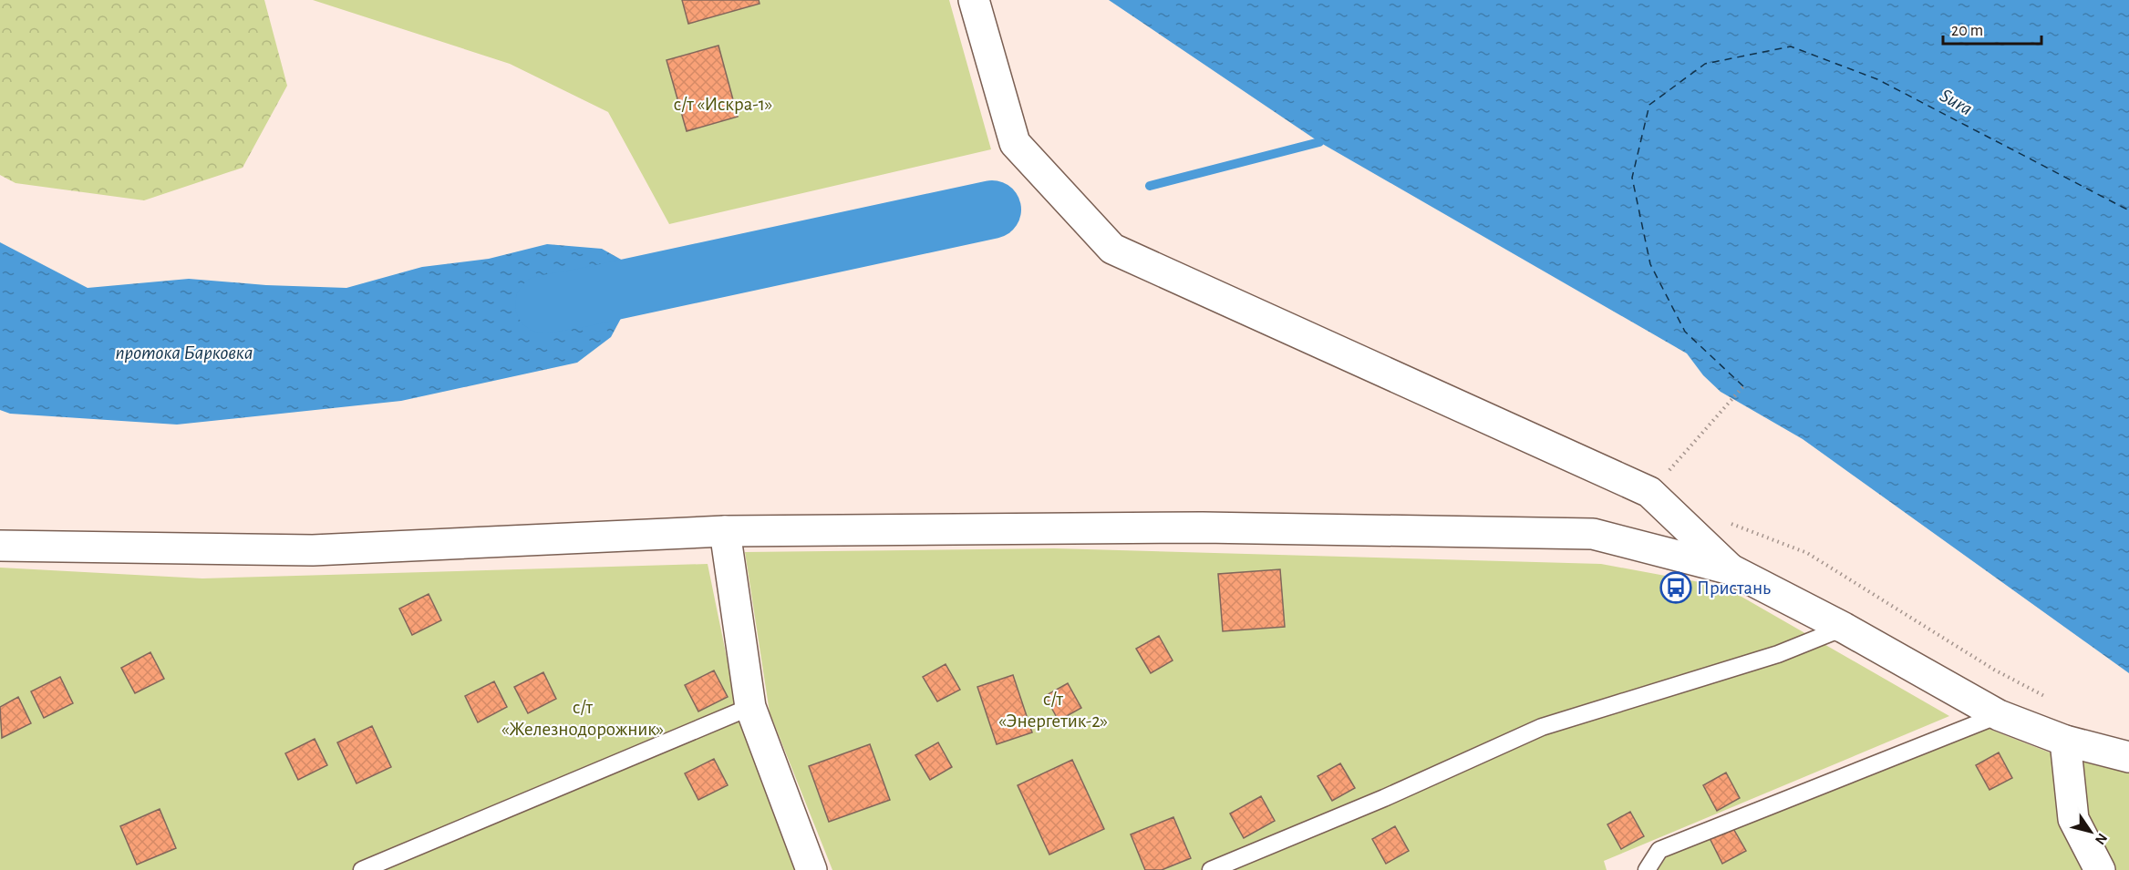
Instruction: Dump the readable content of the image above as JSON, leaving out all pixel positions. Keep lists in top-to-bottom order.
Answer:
{
  "water": ["Sura", "протока Барковка"],
  "parks": ["с/т «Искра-1»", "с/т «Энергетик-2»", "с/т «Железнодорожник»"],
  "places": {
    "bus stop": ["Пристань"]
  },
  "scale_bar": "20 m",
  "north": "bottom right"
}
